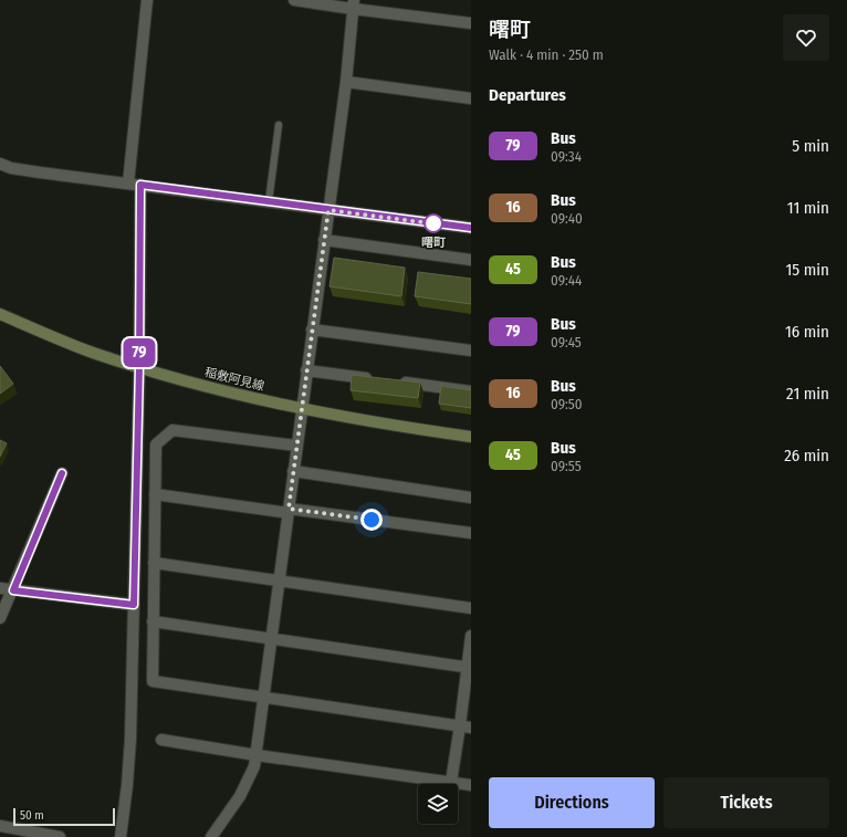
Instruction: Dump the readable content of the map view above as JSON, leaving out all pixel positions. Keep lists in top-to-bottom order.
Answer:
{
  "streets": {
    "main road": ["稲敷阿見線"]
  },
  "places": ["曙町"],
  "lines": ["bus line 79"],
  "scale_bar": "50 m",
  "page": {
    "on_map": "79",
    "heading": [
      ["曙町", "Walk · 4 min · 250 m"],
      "Departures"
    ],
    "list": [
      {
        "mark": "79",
        "name": "Bus",
        "note": "09:34",
        "value": "5 min"
      },
      {
        "mark": "16",
        "name": "Bus",
        "note": "09:40",
        "value": "11 min"
      },
      {
        "mark": "45",
        "name": "Bus",
        "note": "09:44",
        "value": "15 min"
      },
      {
        "mark": "79",
        "name": "Bus",
        "note": "09:45",
        "value": "16 min"
      },
      {
        "mark": "16",
        "name": "Bus",
        "note": "09:50",
        "value": "21 min"
      },
      {
        "mark": "45",
        "name": "Bus",
        "note": "09:55",
        "value": "26 min"
      }
    ],
    "buttons": ["Directions", "Tickets"],
    "scale": "50 m"
  }
}
